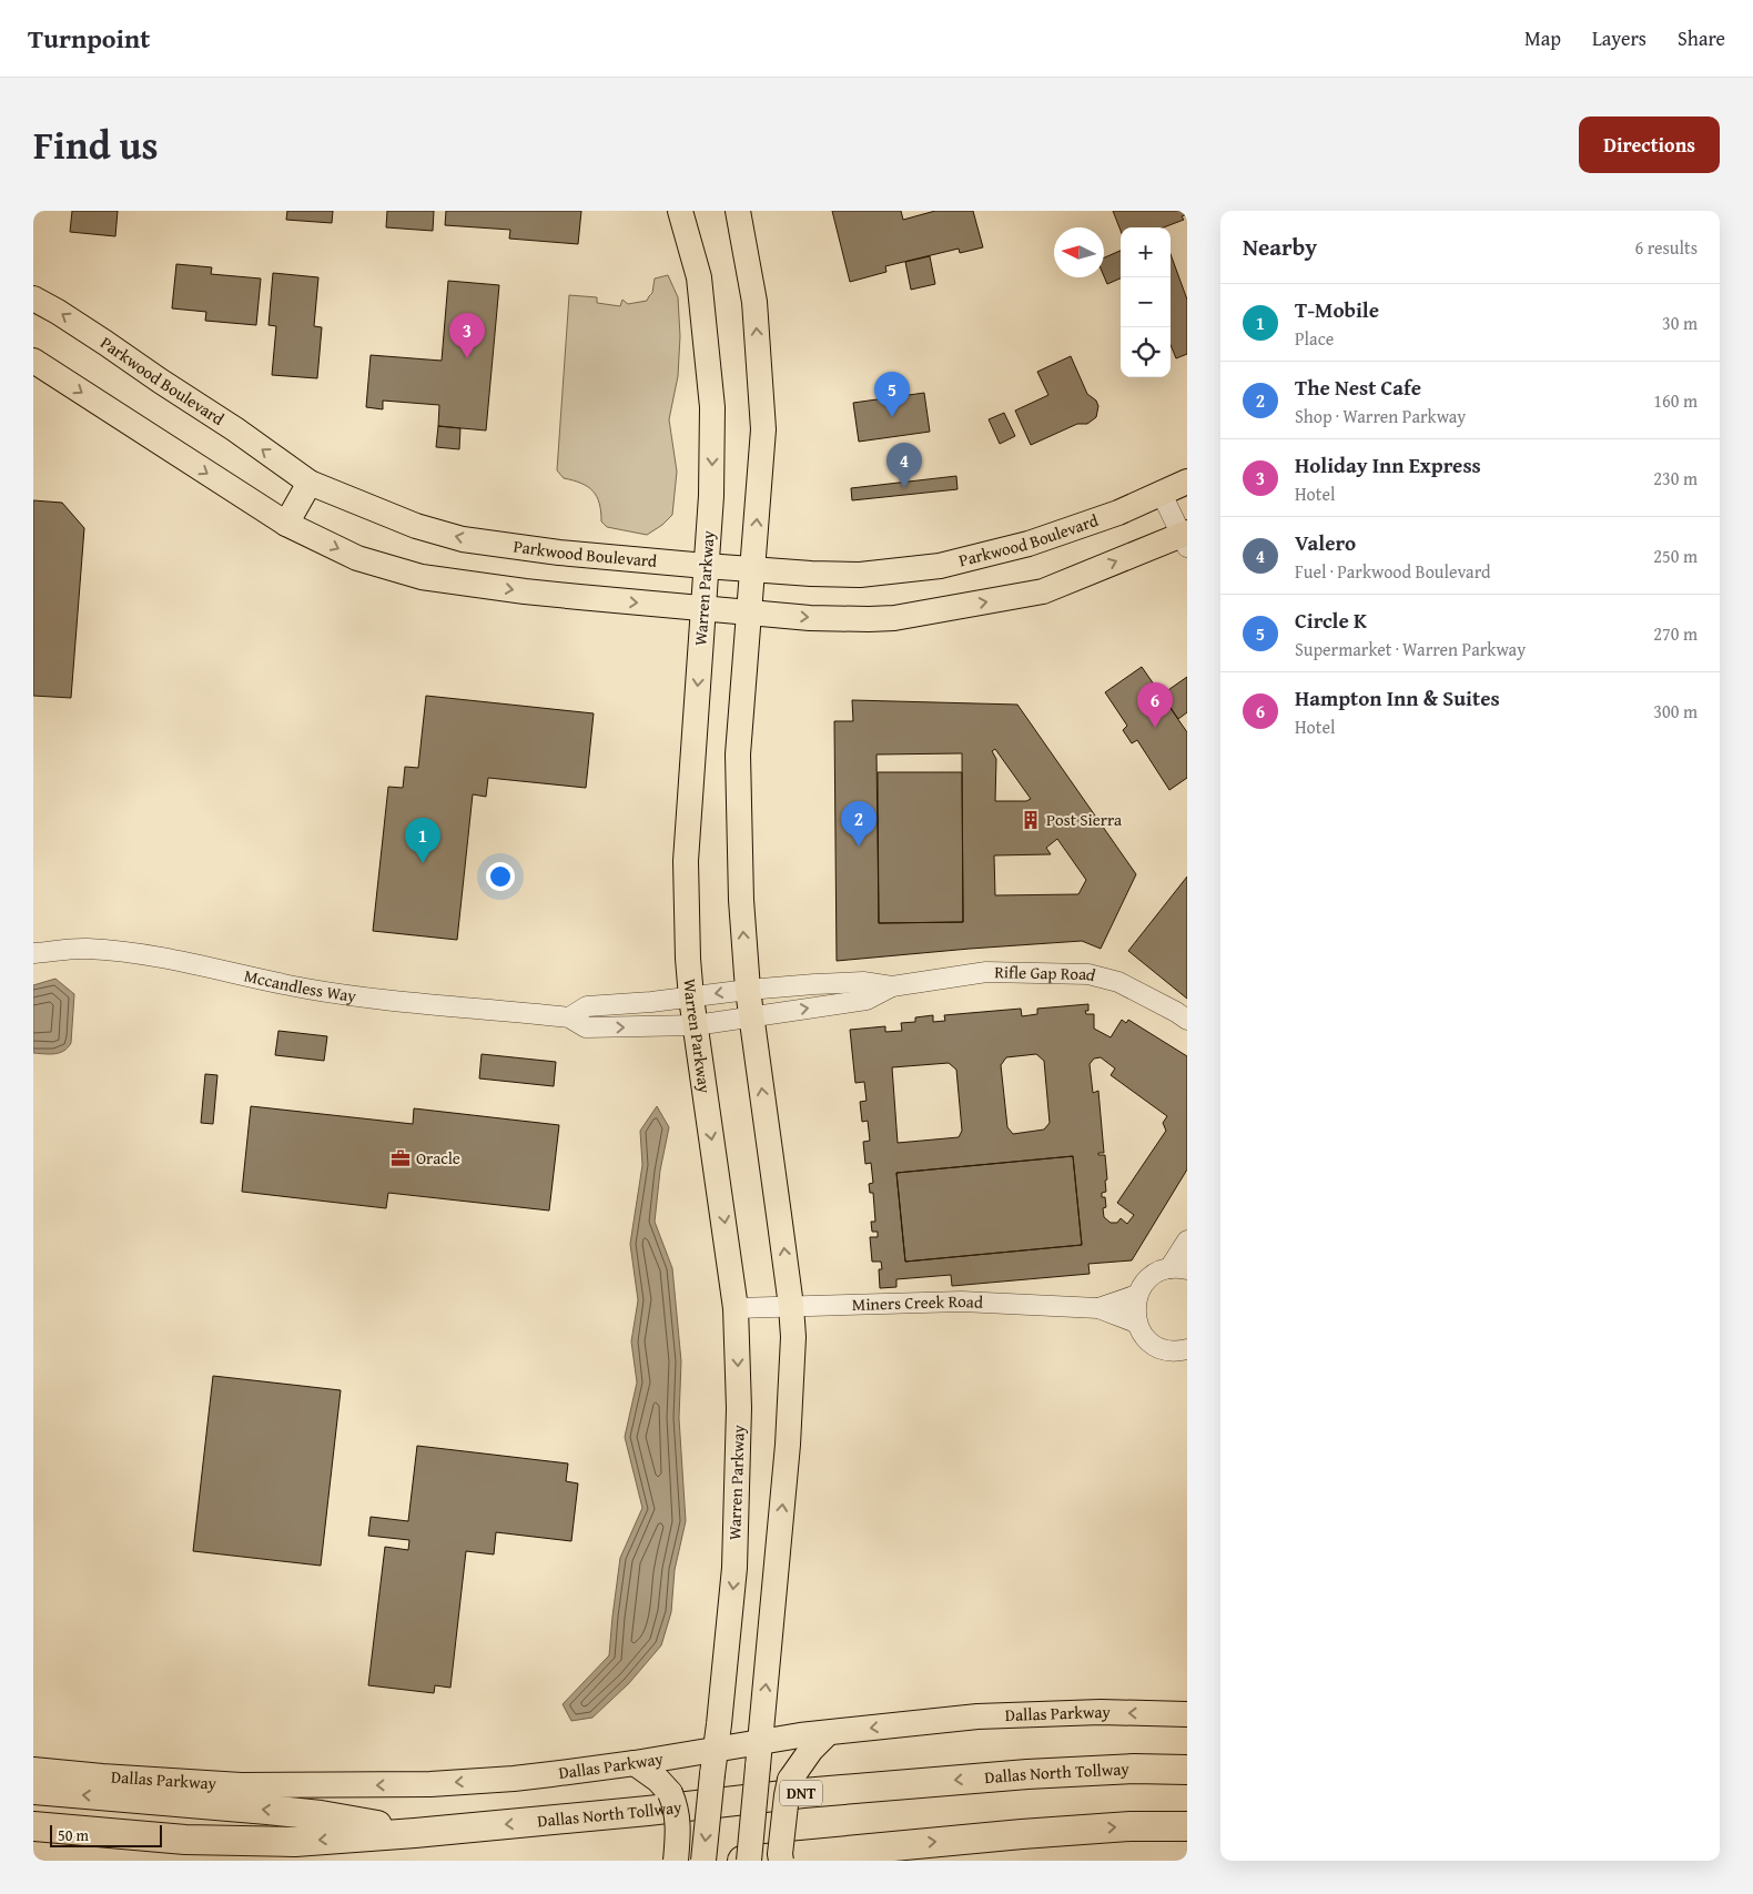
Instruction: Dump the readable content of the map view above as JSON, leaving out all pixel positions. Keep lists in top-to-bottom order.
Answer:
{
  "streets": {
    "highway": ["Dallas North Tollway", "DNT"],
    "main road": ["Parkwood Boulevard", "Warren Parkway", "Dallas Parkway"],
    "street": ["Rifle Gap Road", "Mccandless Way", "Miners Creek Road"]
  },
  "crossings": [
    ["Parkwood Boulevard", "Warren Parkway"],
    ["Warren Parkway", "Rifle Gap Road"],
    ["Warren Parkway", "Mccandless Way"],
    ["Warren Parkway", "Miners Creek Road"],
    ["Warren Parkway", "Dallas Parkway"],
    ["Rifle Gap Road", "Mccandless Way"]
  ],
  "one_way": ["Dallas Parkway"],
  "places": {
    "building": ["Post Sierra"],
    "office": ["Oracle"]
  },
  "scale_bar": "50 m",
  "north": "left",
  "page": {
    "header": "Turnpoint",
    "nav": ["Map", "Layers", "Share"],
    "title": "Find us",
    "buttons": "Directions",
    "heading": ["Nearby", "6 results"],
    "map_buttons": ["+", "−"],
    "list": [
      {
        "mark": "1",
        "name": "T-Mobile",
        "note": "Place",
        "value": "30 m"
      },
      {
        "mark": "2",
        "name": "The Nest Cafe",
        "note": "Shop · Warren Parkway",
        "value": "160 m"
      },
      {
        "mark": "3",
        "name": "Holiday Inn Express",
        "note": "Hotel",
        "value": "230 m"
      },
      {
        "mark": "4",
        "name": "Valero",
        "note": "Fuel · Parkwood Boulevard",
        "value": "250 m"
      },
      {
        "mark": "5",
        "name": "Circle K",
        "note": "Supermarket · Warren Parkway",
        "value": "270 m"
      },
      {
        "mark": "6",
        "name": "Hampton Inn & Suites",
        "note": "Hotel",
        "value": "300 m"
      }
    ],
    "pins": [
      "3",
      "5",
      "4",
      "6",
      "2",
      "1"
    ],
    "scale": "50 m"
  }
}
